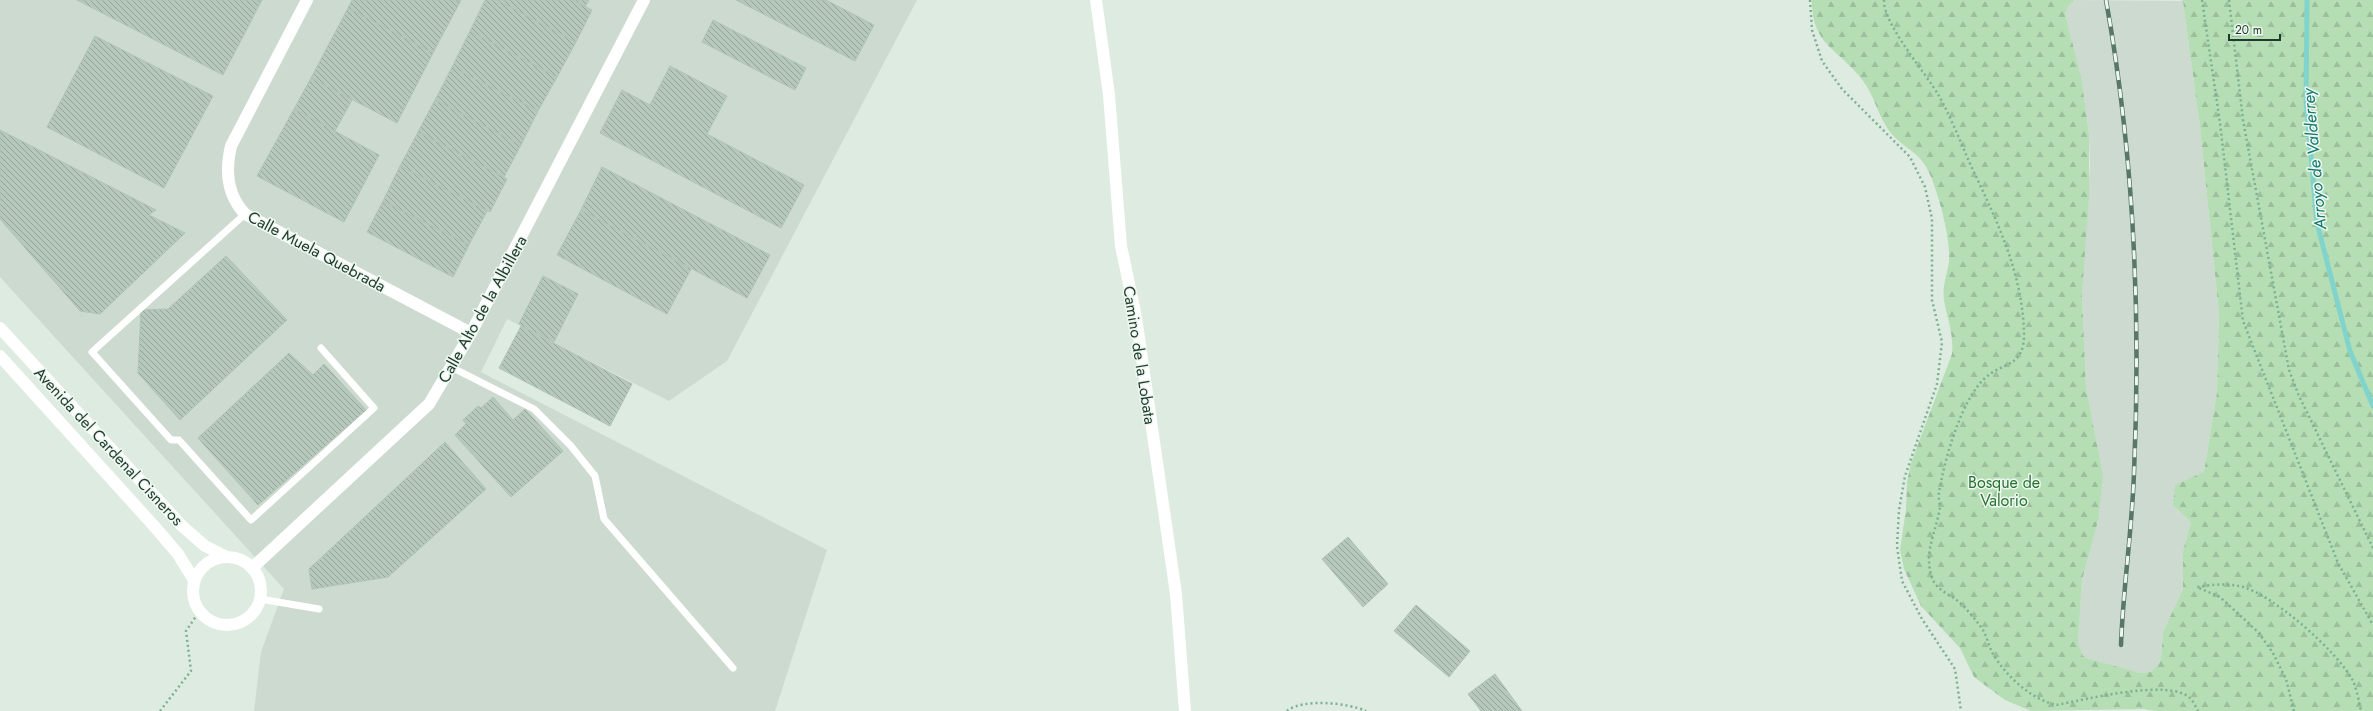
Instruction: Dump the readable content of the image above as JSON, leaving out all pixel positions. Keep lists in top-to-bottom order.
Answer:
{
  "streets": {
    "street": [
      "Calle Muela Quebrada",
      "Calle Alto de la Albillera",
      "Camino de la Lobata",
      "Avenida del Cardenal Cisneros"
    ]
  },
  "crossings": [
    ["Calle Muela Quebrada", "Calle Alto de la Albillera"],
    ["Calle Alto de la Albillera", "Avenida del Cardenal Cisneros"]
  ],
  "water": ["Arroyo de Valderrey"],
  "parks": ["Bosque de Valorio"],
  "scale_bar": "20 m"
}
